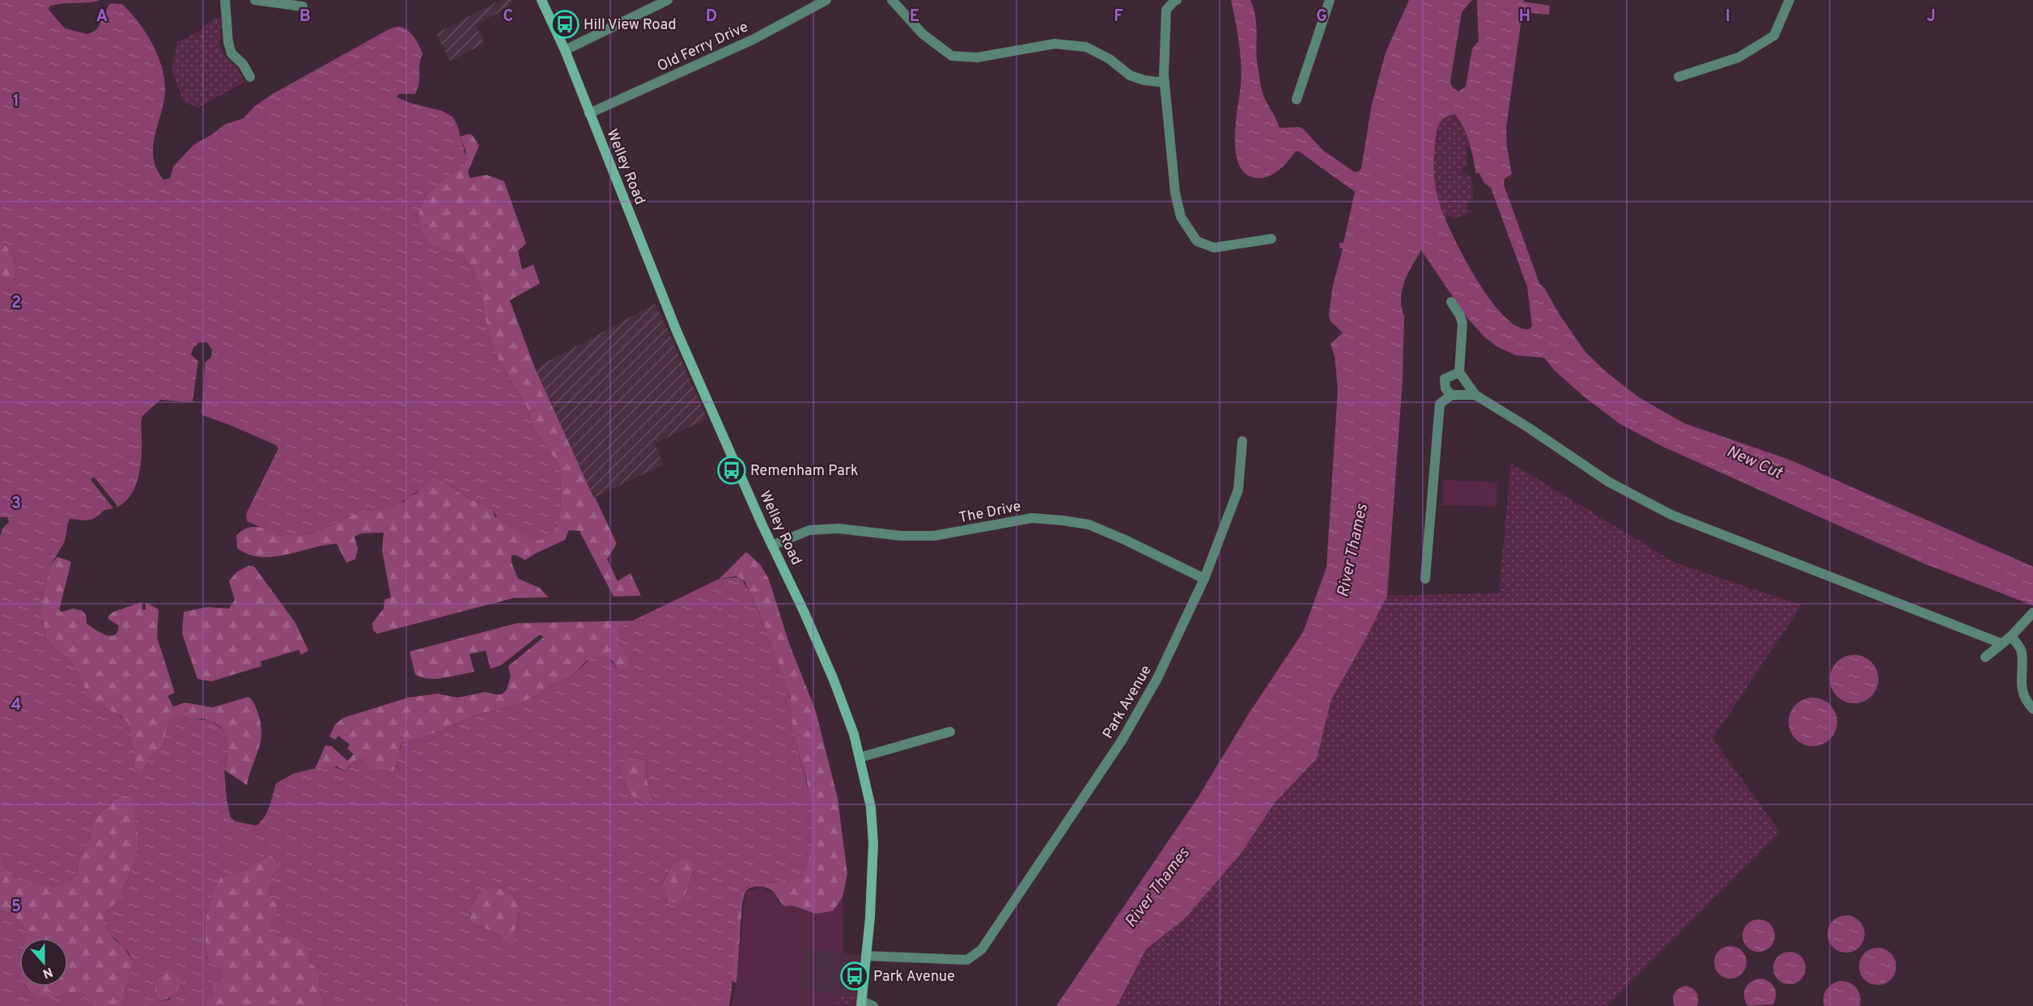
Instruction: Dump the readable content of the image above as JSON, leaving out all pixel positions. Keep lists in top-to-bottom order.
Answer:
{
  "streets": {
    "main road": ["Welley Road"],
    "street": ["Old Ferry Drive", "The Drive", "Park Avenue"]
  },
  "crossings": [
    ["Old Ferry Drive", "Welley Road"],
    ["Welley Road", "The Drive"],
    ["Welley Road", "Park Avenue"],
    ["The Drive", "Park Avenue"]
  ],
  "water": ["New Cut", "River Thames"],
  "places": {
    "bus stop": ["Hill View Road", "Remenham Park", "Park Avenue"]
  },
  "north": "bottom",
  "grid": {
    "columns": [
      "A",
      "B",
      "C",
      "D",
      "E",
      "F",
      "G",
      "H",
      "I",
      "J"
    ],
    "rows": [
      "1",
      "2",
      "3",
      "4",
      "5"
    ]
  }
}
